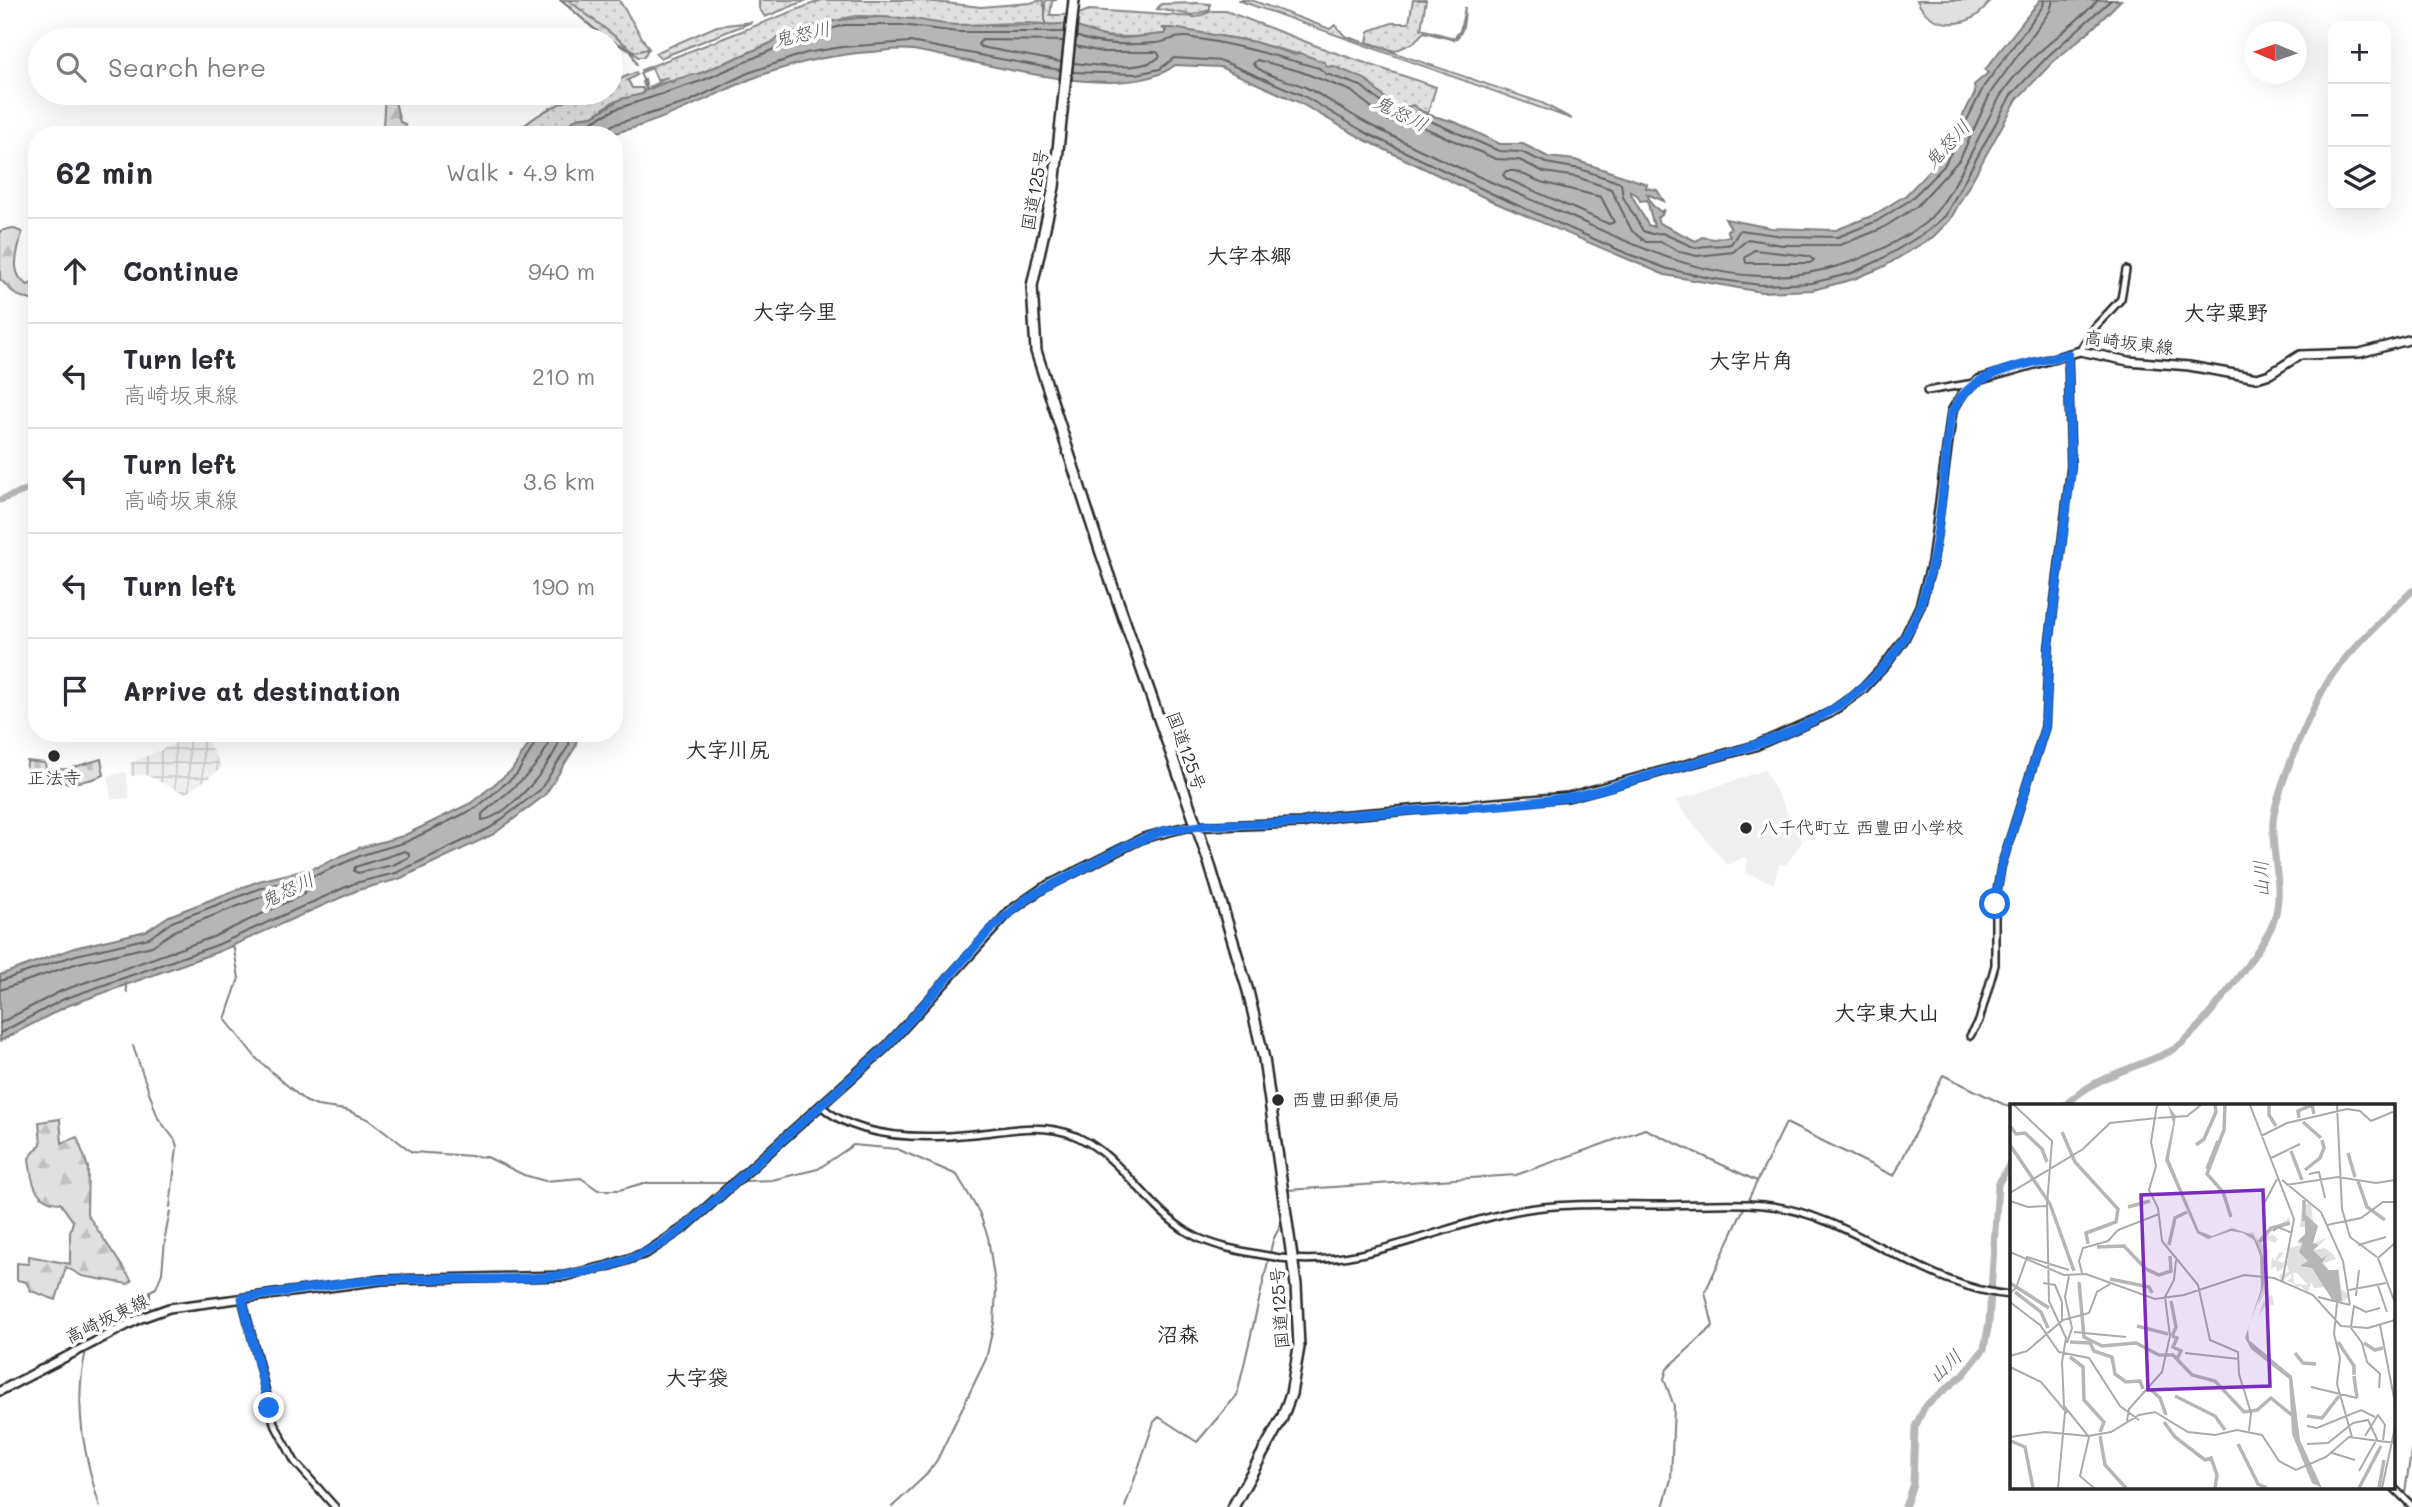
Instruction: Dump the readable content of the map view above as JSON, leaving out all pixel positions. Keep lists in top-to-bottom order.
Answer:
{
  "streets": {
    "highway": ["国道125号"],
    "main road": ["高崎坂東線"]
  },
  "crossings": [
    ["国道125号", "高崎坂東線"]
  ],
  "districts": [
    "大字本郷",
    "大字今里",
    "大字粟野",
    "大字片角",
    "大字川尻",
    "大字東大山",
    "沼森",
    "大字袋"
  ],
  "water": ["鬼怒川", "山川"],
  "places": ["正法寺", "八千代町立 西豊田小学校", "西豊田郵便局"],
  "north": "left",
  "page": {
    "map_buttons": ["+", "−"],
    "search": "Search here",
    "heading": ["62 min", "Walk · 4.9 km"],
    "list": [
      ["Continue", "940 m"],
      ["Turn left", "高崎坂東線", "210 m"],
      ["Turn left", "高崎坂東線", "3.6 km"],
      ["Turn left", "190 m"],
      "Arrive at destination"
    ]
  }
}
